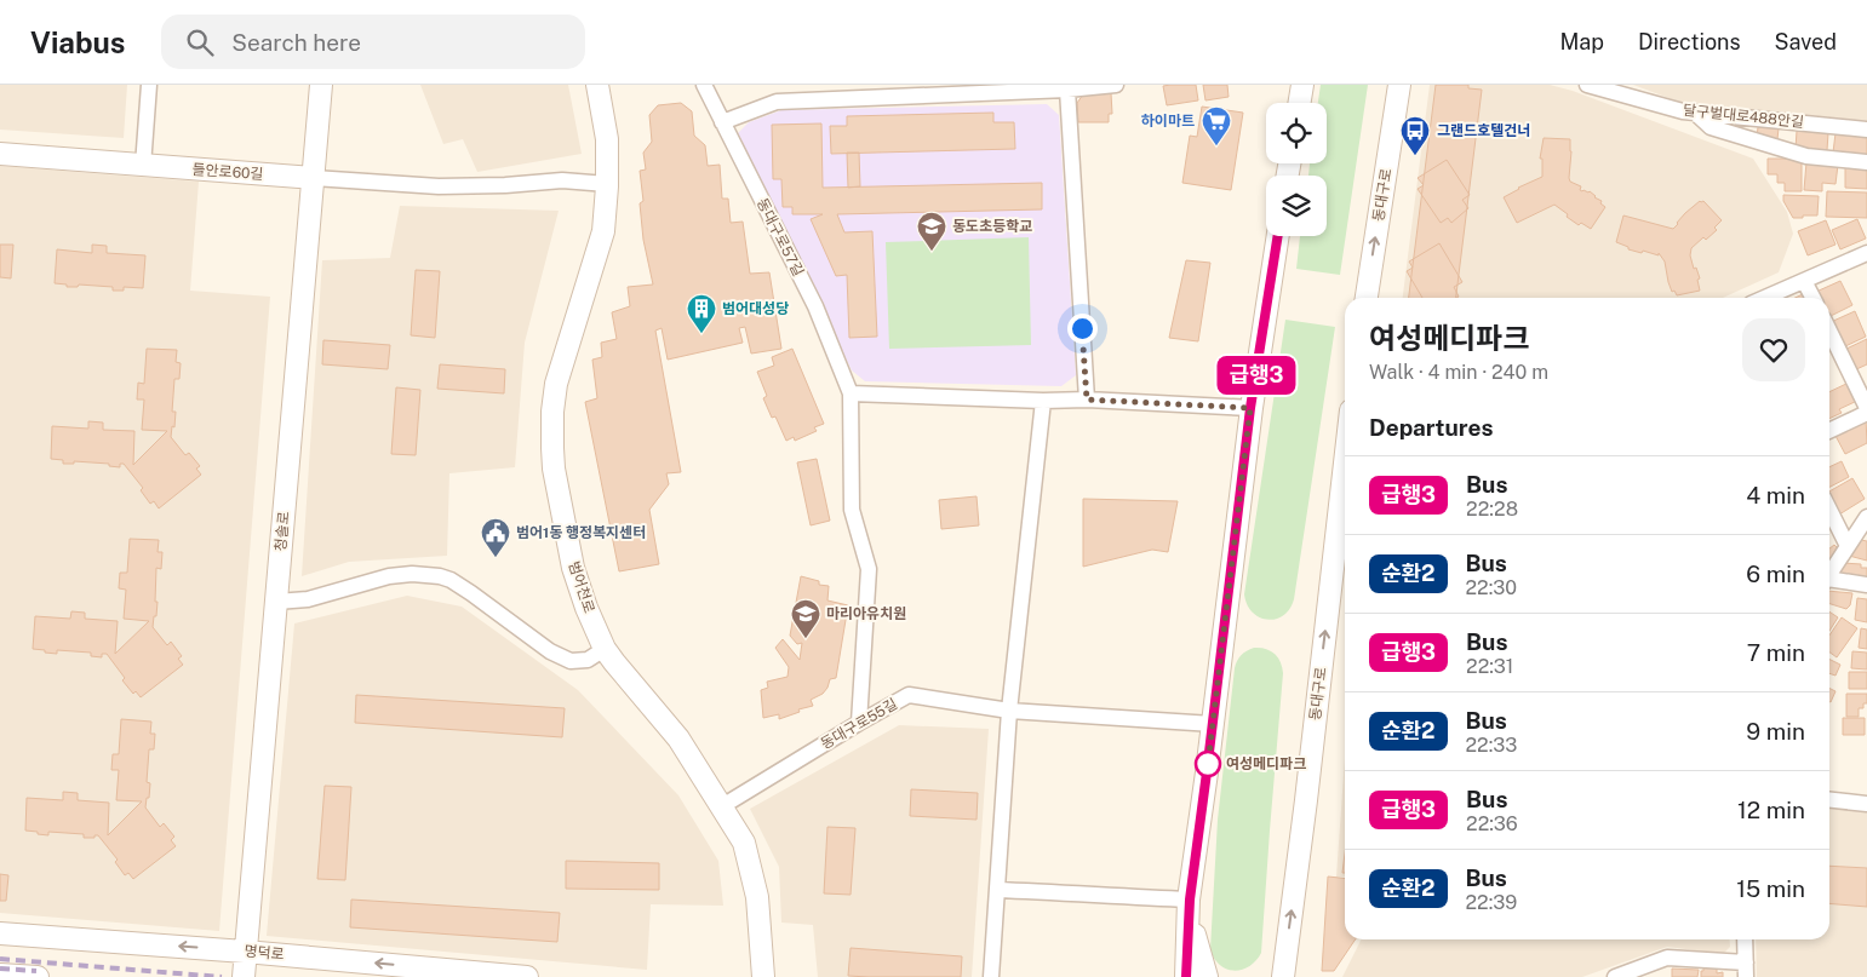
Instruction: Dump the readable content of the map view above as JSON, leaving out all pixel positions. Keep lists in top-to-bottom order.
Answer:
{
  "streets": {
    "main road": [
      "들안로60길",
      "동대구로",
      "청솔로",
      "범어천로",
      "명덕로"
    ],
    "street": ["달구벌대로488안길", "동대구로57길", "동대구로55길"]
  },
  "crossings": [
    ["들안로60길", "청솔로"],
    ["동대구로57길", "동대구로55길"],
    ["청솔로", "명덕로"],
    ["범어천로", "동대구로55길"]
  ],
  "one_way": ["명덕로"],
  "places": {
    "supermarket": ["하이마트"],
    "bus stop": ["그랜드호텔건너"],
    "school or university": ["동도초등학교", "마리아유치원"],
    "building": ["범어대성당"],
    "public building": ["범어1동 행정복지센터"],
    "other": ["여성메디파크"]
  },
  "lines": ["bus line 급행3"],
  "page": {
    "header": "Viabus",
    "search": "Search here",
    "nav": ["Map", "Directions", "Saved"],
    "on_map": "급행3",
    "heading": [
      ["여성메디파크", "Walk · 4 min · 240 m"],
      "Departures"
    ],
    "list": [
      {
        "mark": "급행3",
        "name": "Bus",
        "note": "22:28",
        "value": "4 min"
      },
      {
        "mark": "순환2",
        "name": "Bus",
        "note": "22:30",
        "value": "6 min"
      },
      {
        "mark": "급행3",
        "name": "Bus",
        "note": "22:31",
        "value": "7 min"
      },
      {
        "mark": "순환2",
        "name": "Bus",
        "note": "22:33",
        "value": "9 min"
      },
      {
        "mark": "급행3",
        "name": "Bus",
        "note": "22:36",
        "value": "12 min"
      },
      {
        "mark": "순환2",
        "name": "Bus",
        "note": "22:39",
        "value": "15 min"
      }
    ]
  }
}
